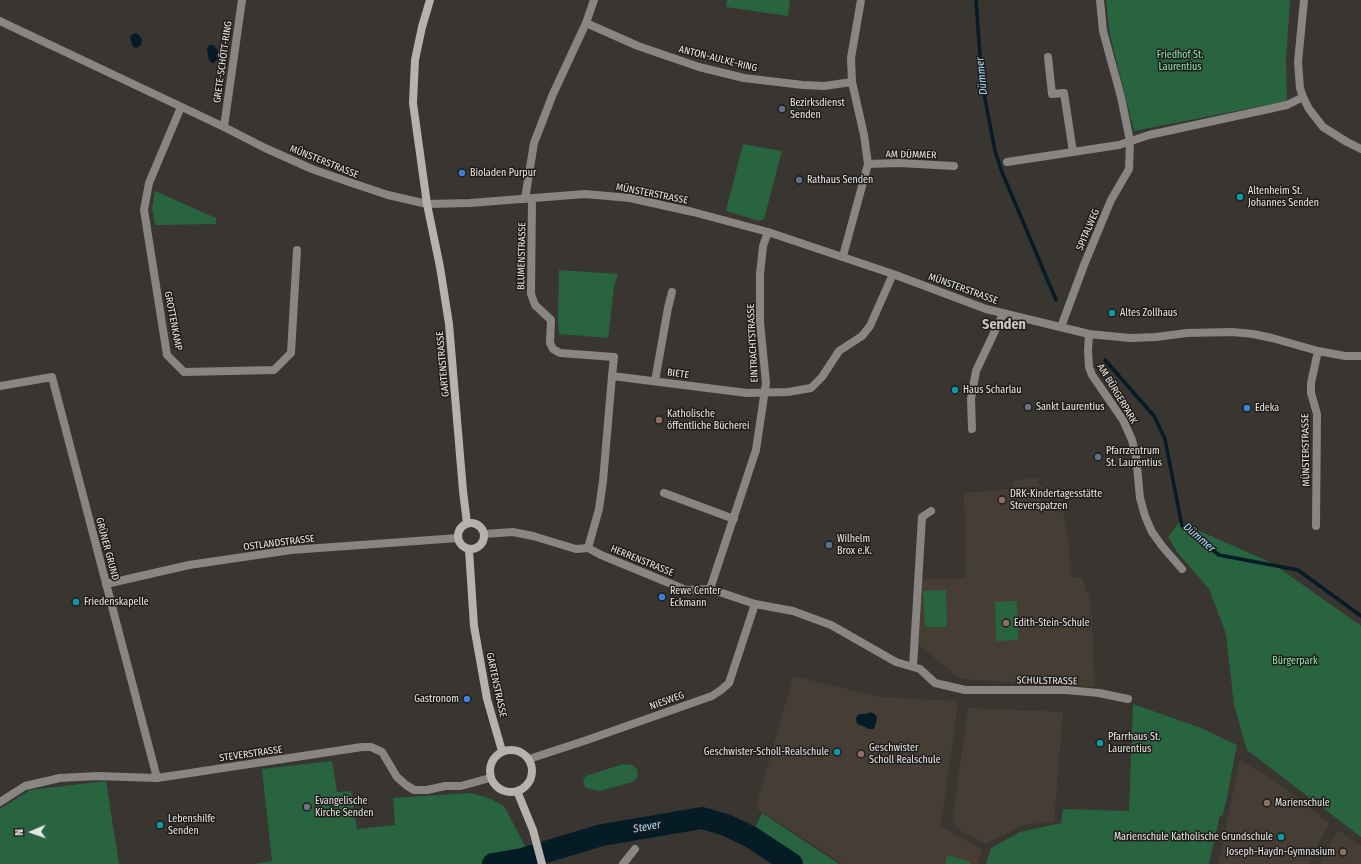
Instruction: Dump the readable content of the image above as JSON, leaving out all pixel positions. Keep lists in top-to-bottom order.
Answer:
{
  "streets": {
    "street": [
      "ANTON-AULKE-RING",
      "GRETE-SCHÖTT-RING",
      "AM DÜMMER",
      "MÜNSTERSTRASSE",
      "SPITALWEG",
      "BLUMENSTRASSE",
      "GROTTENKAMP",
      "EINTRACHTSTRASSE",
      "GARTENSTRASSE",
      "BIETE",
      "AM BÜRGERPARK",
      "OSTLANDSTRASSE",
      "GRÜNER GRUND",
      "HERRENSTRASSE",
      "SCHULSTRASSE",
      "NIESWEG",
      "STEVERSTRASSE"
    ]
  },
  "crossings": [
    ["GRETE-SCHÖTT-RING", "MÜNSTERSTRASSE"],
    ["MÜNSTERSTRASSE", "SPITALWEG"],
    ["MÜNSTERSTRASSE", "BLUMENSTRASSE"],
    ["MÜNSTERSTRASSE", "GROTTENKAMP"],
    ["MÜNSTERSTRASSE", "EINTRACHTSTRASSE"],
    ["MÜNSTERSTRASSE", "GARTENSTRASSE"],
    ["MÜNSTERSTRASSE", "BIETE"],
    ["MÜNSTERSTRASSE", "AM BÜRGERPARK"],
    ["EINTRACHTSTRASSE", "BIETE"],
    ["EINTRACHTSTRASSE", "HERRENSTRASSE"],
    ["GARTENSTRASSE", "OSTLANDSTRASSE"],
    ["GARTENSTRASSE", "HERRENSTRASSE"],
    ["GARTENSTRASSE", "NIESWEG"],
    ["GARTENSTRASSE", "STEVERSTRASSE"],
    ["OSTLANDSTRASSE", "GRÜNER GRUND"],
    ["OSTLANDSTRASSE", "HERRENSTRASSE"],
    ["GRÜNER GRUND", "STEVERSTRASSE"],
    ["HERRENSTRASSE", "SCHULSTRASSE"],
    ["HERRENSTRASSE", "NIESWEG"],
    ["NIESWEG", "STEVERSTRASSE"]
  ],
  "districts": ["Senden"],
  "water": ["Dümmer", "Stever"],
  "parks": ["Friedhof St. Laurentius", "Bürgerpark"],
  "places": [
    "Bezirksdienst Senden",
    "Bioladen Purpur",
    "Rathaus Senden",
    "Altenheim St. Johannes Senden",
    "Altes Zollhaus",
    "Haus Scharlau",
    "Sankt Laurentius",
    "Edeka",
    "Katholische öffentliche Bücherei",
    "Pfarrzentrum St. Laurentius",
    "DRK-Kindertagesstätte Steverspatzen",
    "Wilhelm Brox e.K.",
    "Rewe Center Eckmann",
    "Friedenskapelle",
    "Edith-Stein-Schule",
    "Gastronom",
    "Pfarrhaus St. Laurentius",
    "Geschwister-Scholl-Realschule",
    "Geschwister Scholl Realschule",
    "Marienschule",
    "Evangelische Kirche Senden",
    "Lebenshilfe Senden",
    "Marienschule Katholische Grundschule",
    "Joseph-Haydn-Gymnasium"
  ],
  "north": "left"
}
